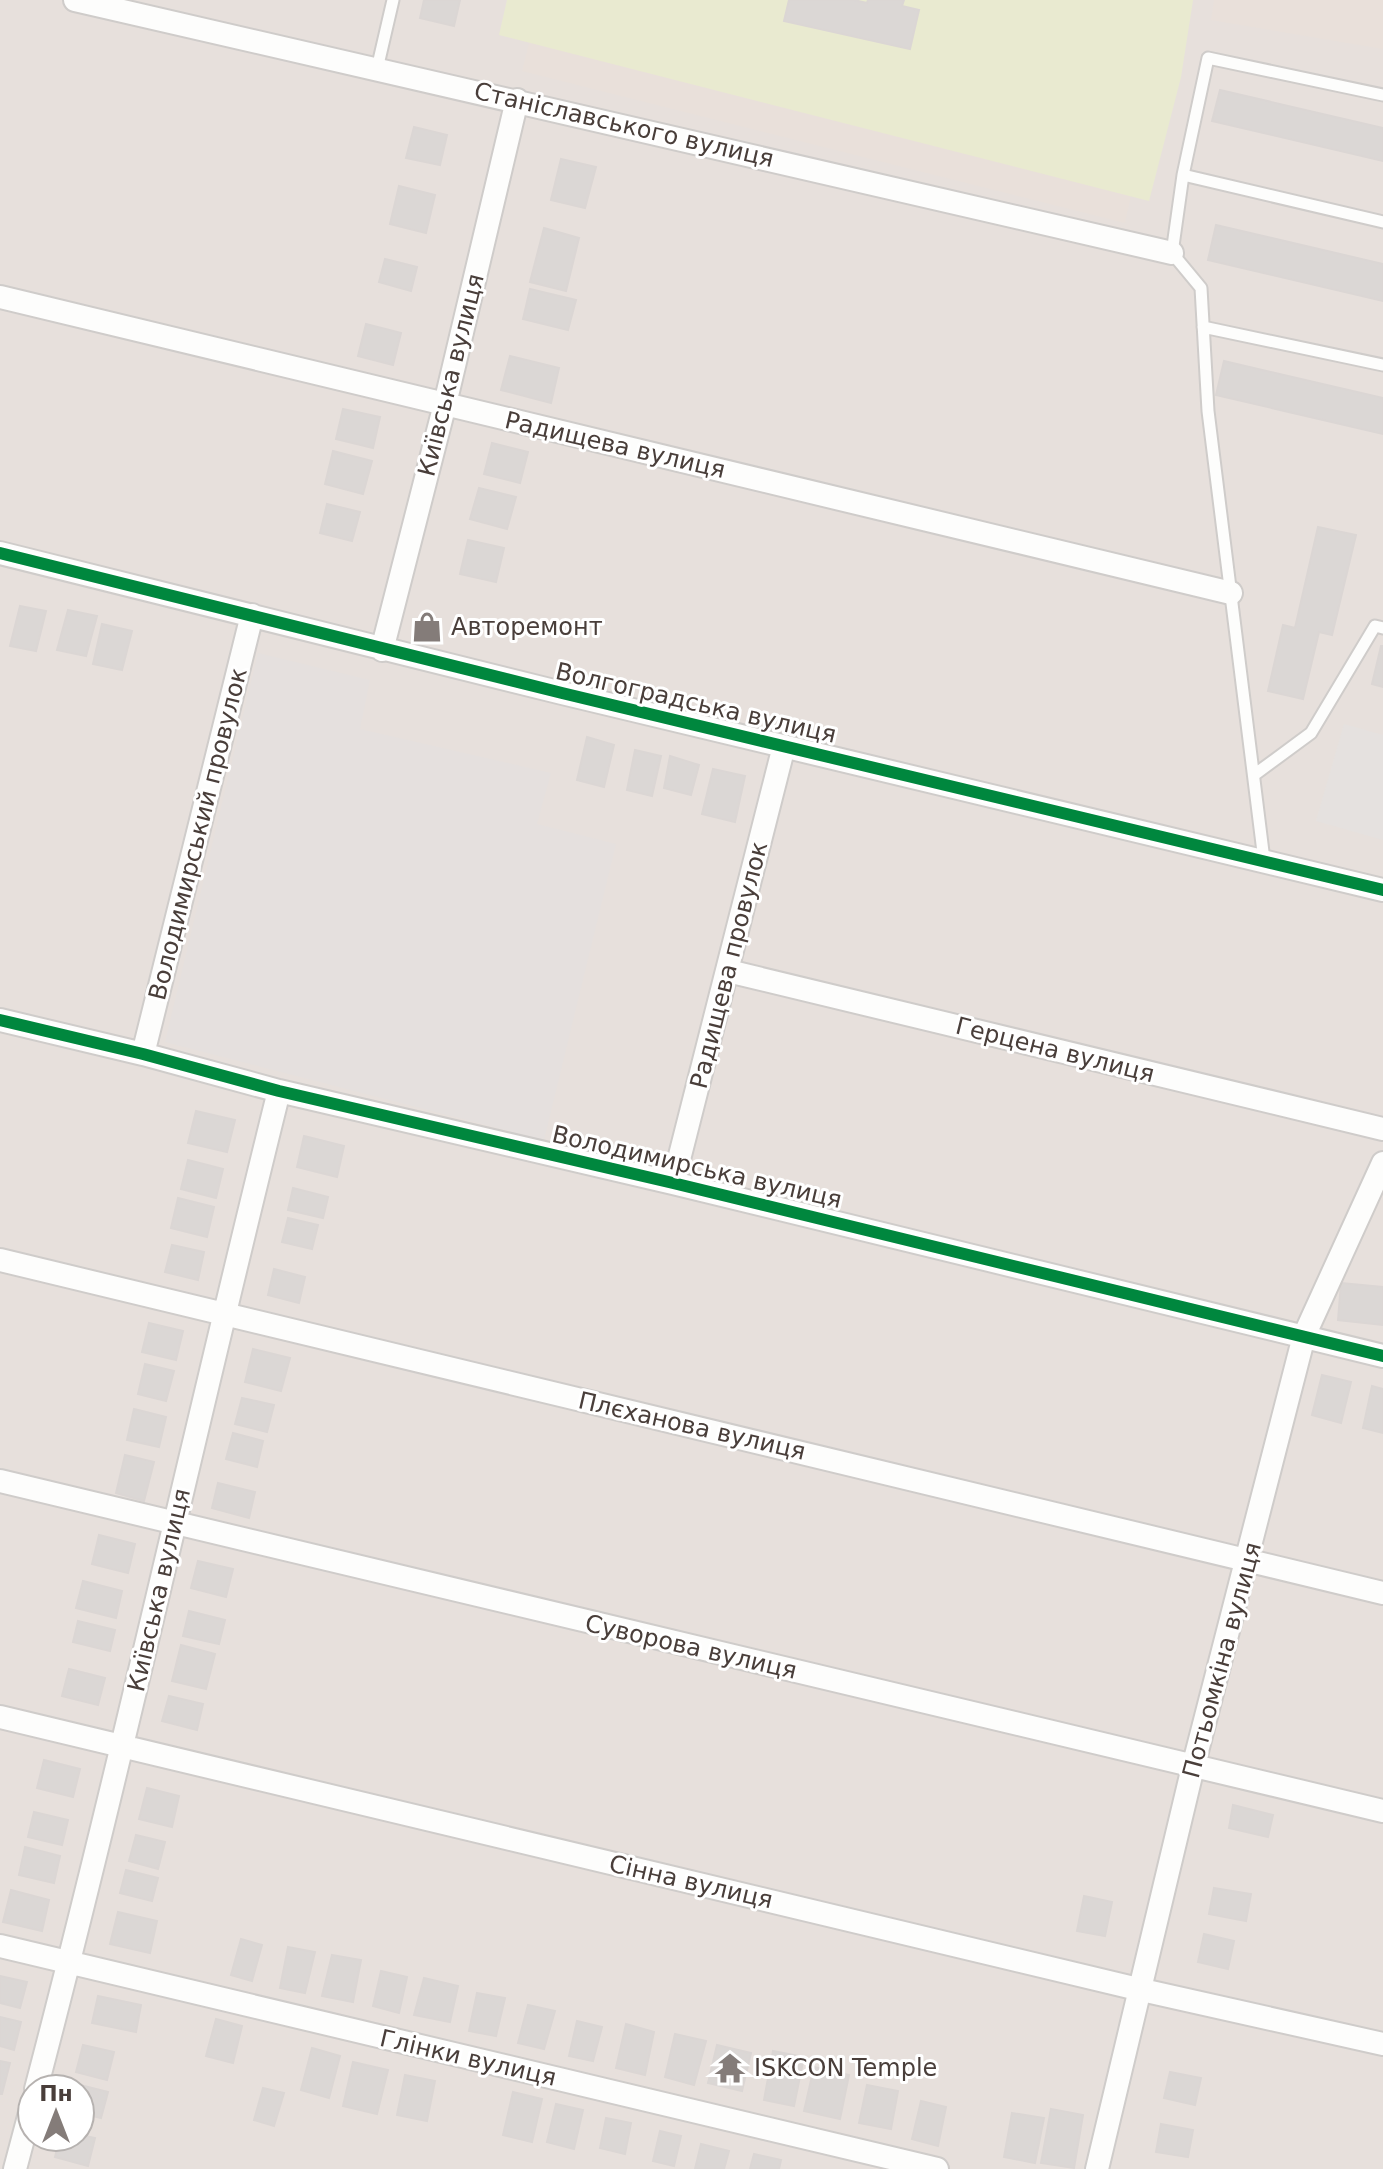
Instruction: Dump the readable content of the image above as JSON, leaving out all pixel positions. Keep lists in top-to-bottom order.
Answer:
{
  "streets": {
    "street": [
      "Станіславського вулиця",
      "Київська вулиця",
      "Радищева вулиця",
      "Волгоградська вулиця",
      "Володимирський провулок",
      "Радищева провулок",
      "Герцена вулиця",
      "Володимирська вулиця",
      "Плєханова вулиця",
      "Суворова вулиця",
      "Потьомкіна вулиця",
      "Сінна вулиця",
      "Глінки вулиця"
    ]
  },
  "crossings": [
    ["Станіславського вулиця", "Київська вулиця"],
    ["Київська вулиця", "Радищева вулиця"],
    ["Київська вулиця", "Волгоградська вулиця"],
    ["Київська вулиця", "Володимирська вулиця"],
    ["Київська вулиця", "Плєханова вулиця"],
    ["Київська вулиця", "Суворова вулиця"],
    ["Київська вулиця", "Сінна вулиця"],
    ["Київська вулиця", "Глінки вулиця"],
    ["Волгоградська вулиця", "Володимирський провулок"],
    ["Волгоградська вулиця", "Радищева провулок"],
    ["Володимирський провулок", "Володимирська вулиця"],
    ["Радищева провулок", "Герцена вулиця"],
    ["Радищева провулок", "Володимирська вулиця"],
    ["Володимирська вулиця", "Потьомкіна вулиця"],
    ["Плєханова вулиця", "Потьомкіна вулиця"],
    ["Суворова вулиця", "Потьомкіна вулиця"],
    ["Потьомкіна вулиця", "Сінна вулиця"]
  ],
  "places": {
    "shop": ["Авторемонт"],
    "temple": ["ISKCON Temple"]
  },
  "north": "top"
}
